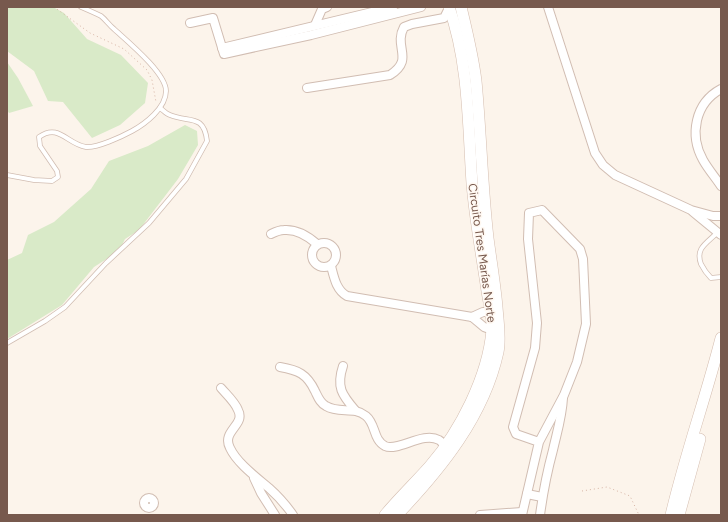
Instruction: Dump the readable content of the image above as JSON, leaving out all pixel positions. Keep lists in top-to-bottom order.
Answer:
{
  "streets": {
    "street": ["Circuito Tres Marías Norte"]
  }
}
